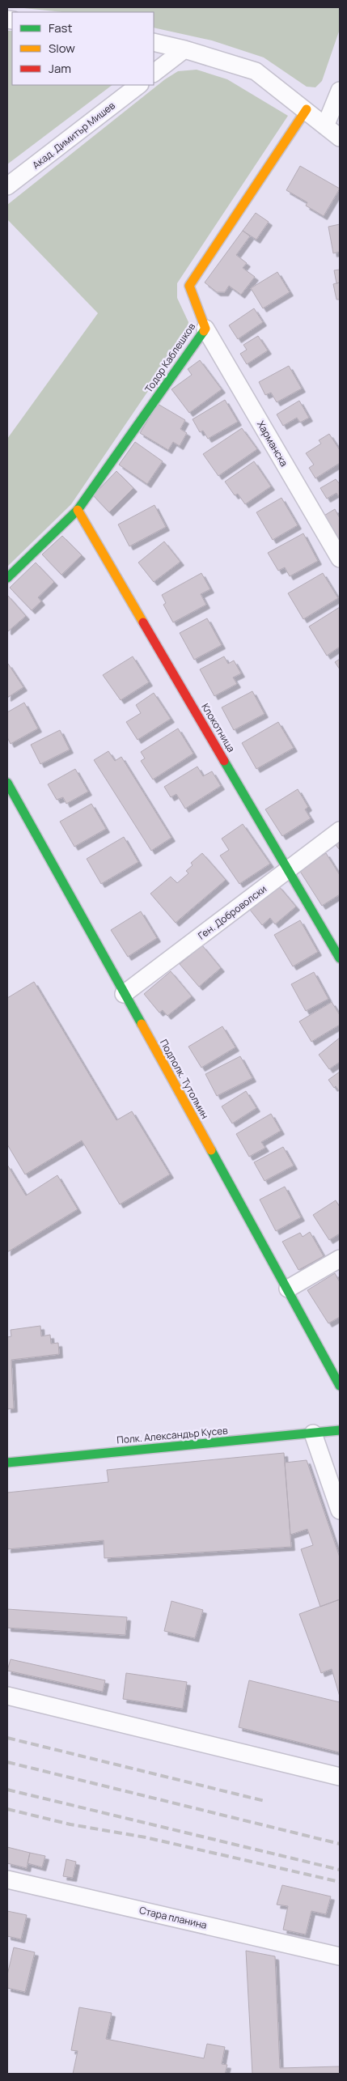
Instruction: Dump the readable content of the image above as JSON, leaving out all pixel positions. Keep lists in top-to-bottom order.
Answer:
{
  "streets": {
    "street": [
      "Акад. Димитър Мишев",
      "Тодор Каблешков",
      "Харманска",
      "Клокотница",
      "Ген. Доброволски",
      "Подполк. Тутолмин",
      "Полк. Александър Кусев",
      "Стара планина"
    ]
  },
  "crossings": [
    ["Тодор Каблешков", "Харманска"],
    ["Тодор Каблешков", "Клокотница"],
    ["Клокотница", "Ген. Доброволски"],
    ["Ген. Доброволски", "Подполк. Тутолмин"]
  ],
  "legend": ["Fast", "Slow", "Jam"]
}
